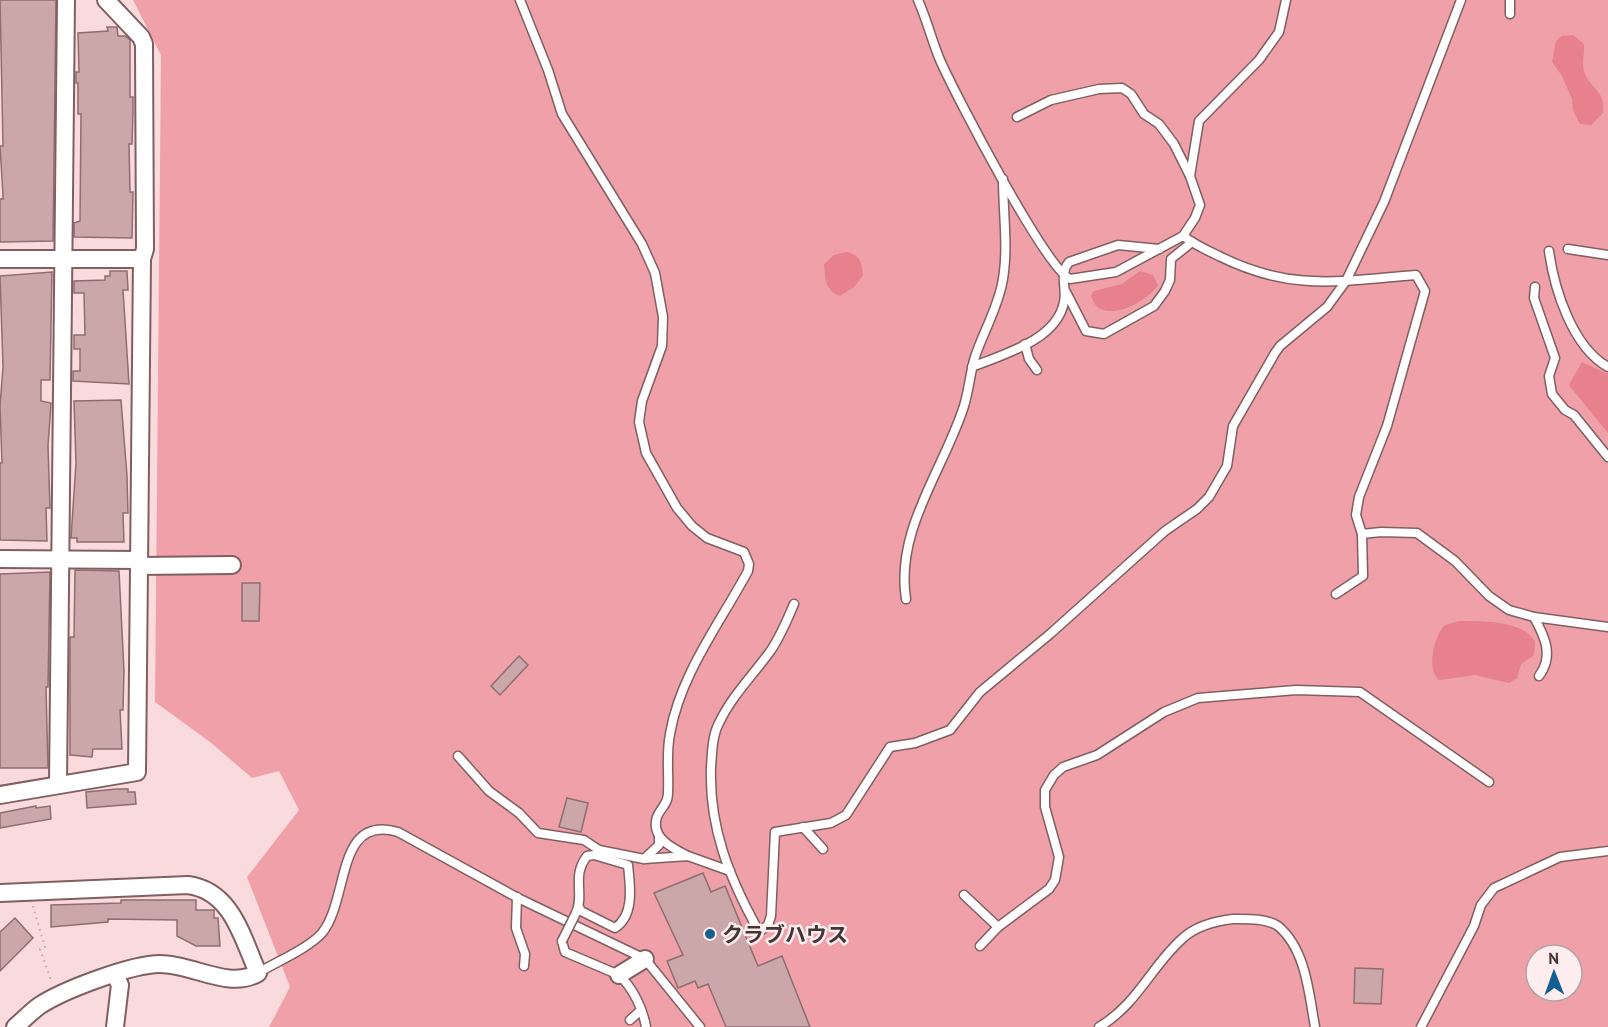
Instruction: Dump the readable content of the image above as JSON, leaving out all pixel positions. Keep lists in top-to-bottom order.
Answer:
{
  "places": ["クラブハウス"],
  "north": "top"
}
